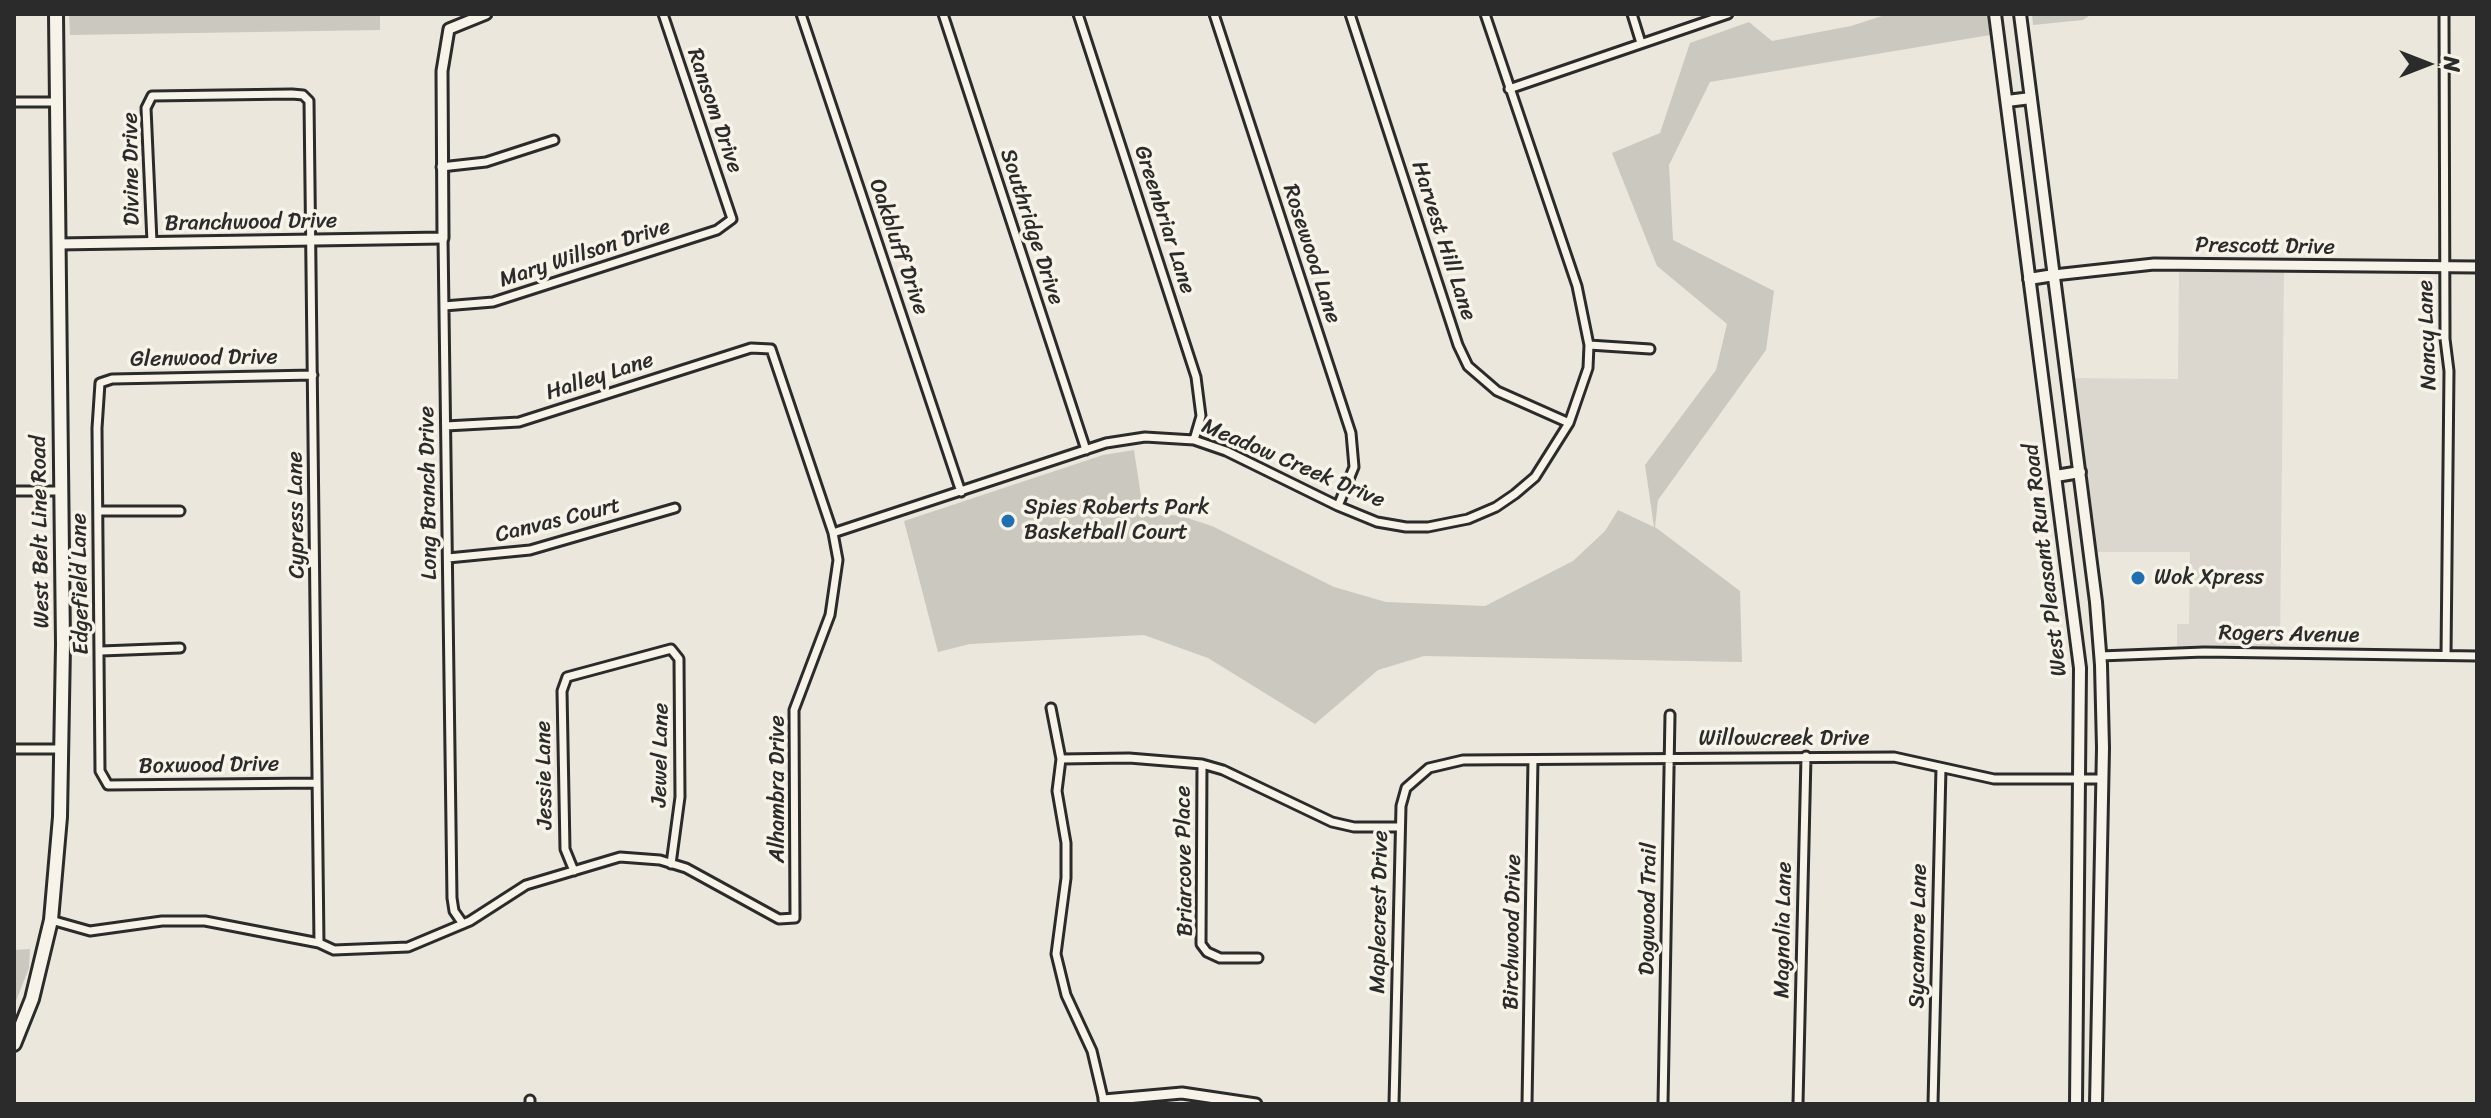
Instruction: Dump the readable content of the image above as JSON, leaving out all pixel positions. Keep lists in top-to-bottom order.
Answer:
{
  "streets": {
    "main road": ["West Belt Line Road", "West Pleasant Run Road"],
    "street": [
      "Ransom Drive",
      "Divine Drive",
      "Greenbriar Lane",
      "Branchwood Drive",
      "Southridge Drive",
      "Harvest Hill Lane",
      "Oakbluff Drive",
      "Prescott Drive",
      "Mary Willson Drive",
      "Rosewood Lane",
      "Nancy Lane",
      "Glenwood Drive",
      "Halley Lane",
      "Meadow Creek Drive",
      "Long Branch Drive",
      "Cypress Lane",
      "Canvas Court",
      "Edgefield Lane",
      "Rogers Avenue",
      "Willowcreek Drive",
      "Jewel Lane",
      "Boxwood Drive",
      "Jessie Lane",
      "Alhambra Drive",
      "Briarcove Place",
      "Dogwood Trail",
      "Maplecrest Drive",
      "Magnolia Lane",
      "Birchwood Drive",
      "Sycamore Lane"
    ]
  },
  "crossings": [
    ["Ransom Drive", "Mary Willson Drive"],
    ["Divine Drive", "Branchwood Drive"],
    ["Divine Drive", "Cypress Lane"],
    ["Greenbriar Lane", "Meadow Creek Drive"],
    ["Branchwood Drive", "Long Branch Drive"],
    ["Branchwood Drive", "Cypress Lane"],
    ["Branchwood Drive", "West Belt Line Road"],
    ["Southridge Drive", "Meadow Creek Drive"],
    ["Harvest Hill Lane", "Meadow Creek Drive"],
    ["Oakbluff Drive", "Meadow Creek Drive"],
    ["Prescott Drive", "Nancy Lane"],
    ["Prescott Drive", "West Pleasant Run Road"],
    ["Mary Willson Drive", "Long Branch Drive"],
    ["Rosewood Lane", "Meadow Creek Drive"],
    ["Nancy Lane", "Rogers Avenue"],
    ["Glenwood Drive", "Cypress Lane"],
    ["Glenwood Drive", "Edgefield Lane"],
    ["Halley Lane", "Long Branch Drive"],
    ["Halley Lane", "Alhambra Drive"],
    ["Meadow Creek Drive", "Alhambra Drive"],
    ["Long Branch Drive", "Canvas Court"],
    ["Cypress Lane", "Boxwood Drive"],
    ["West Pleasant Run Road", "Rogers Avenue"],
    ["West Pleasant Run Road", "Willowcreek Drive"],
    ["Edgefield Lane", "Boxwood Drive"],
    ["Willowcreek Drive", "Dogwood Trail"],
    ["Willowcreek Drive", "Maplecrest Drive"],
    ["Willowcreek Drive", "Magnolia Lane"],
    ["Willowcreek Drive", "Birchwood Drive"],
    ["Willowcreek Drive", "Sycamore Lane"],
    ["Jewel Lane", "Jessie Lane"],
    ["Jewel Lane", "Alhambra Drive"]
  ],
  "places": ["Spies Roberts Park Basketball Court", "Wok Xpress"],
  "north": "right"
}
